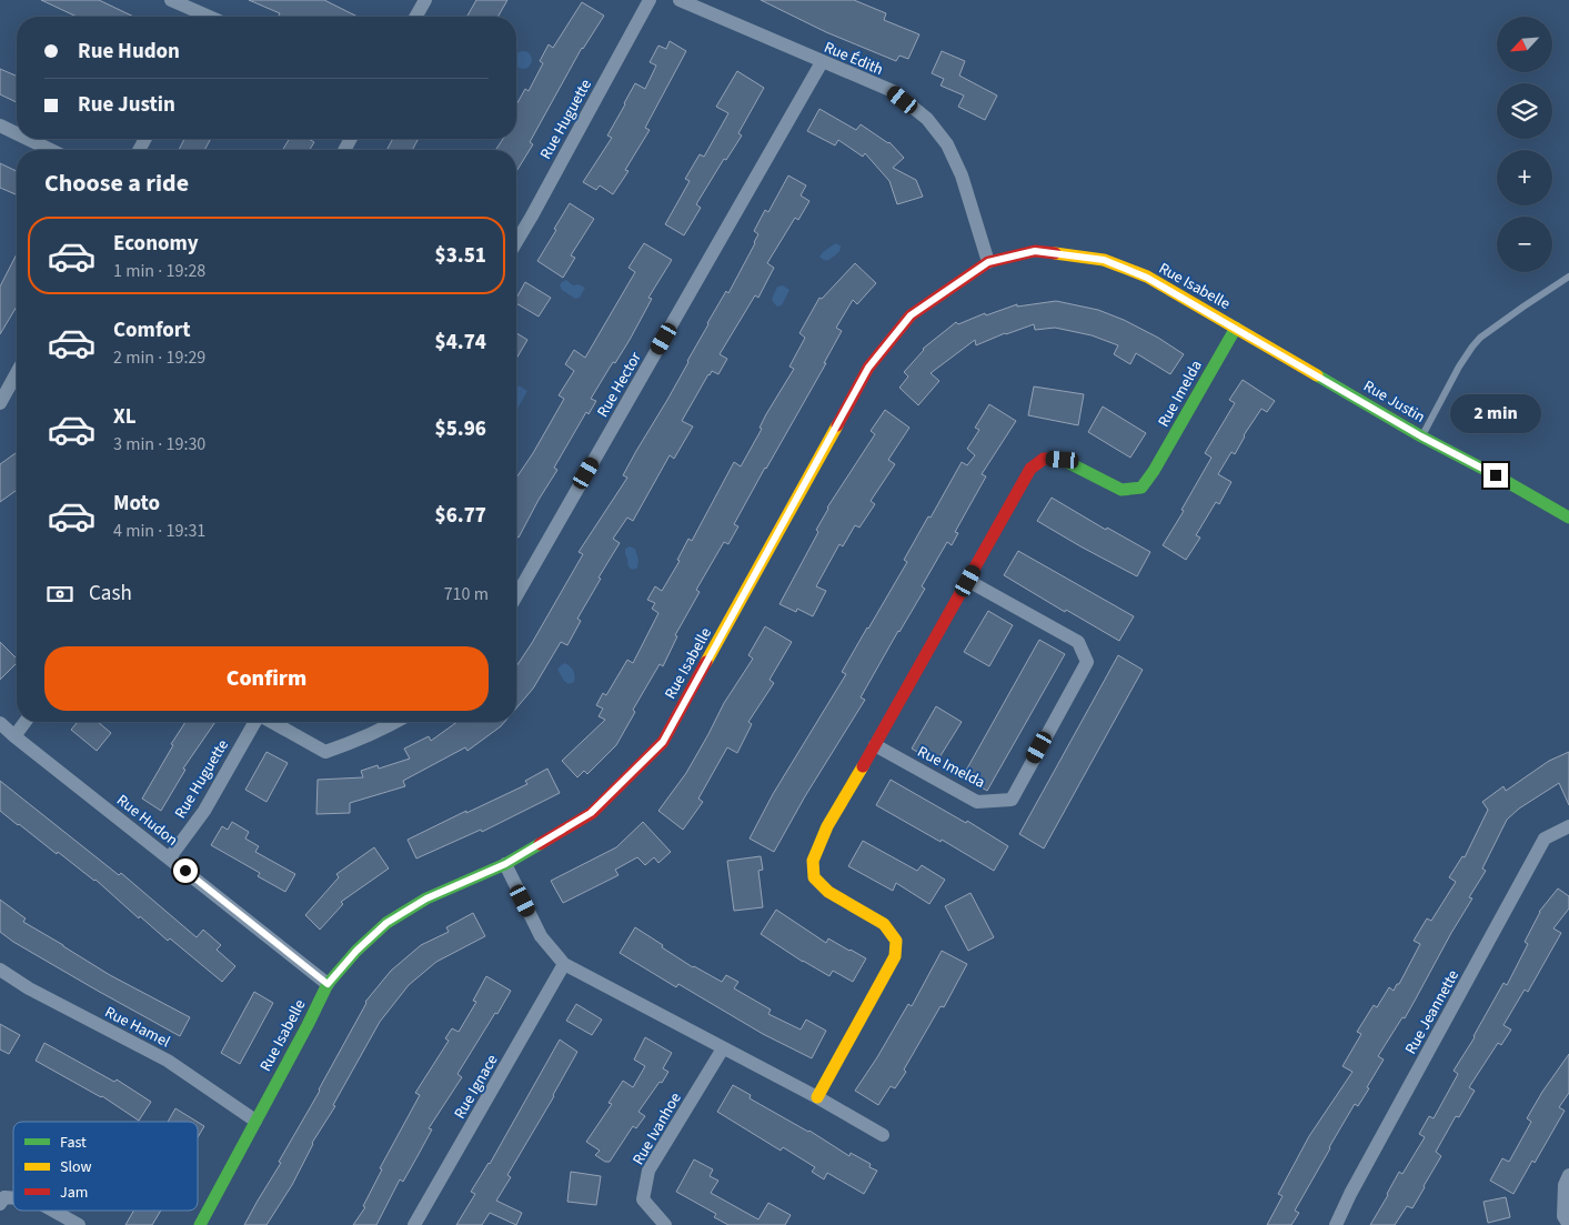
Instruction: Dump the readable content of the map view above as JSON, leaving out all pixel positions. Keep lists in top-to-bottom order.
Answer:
{
  "streets": {
    "street": [
      "Rue Édith",
      "Rue Huguette",
      "Rue Isabelle",
      "Rue Hector",
      "Rue Imelda",
      "Rue Justin",
      "Rue Hudon",
      "Rue Jeannette",
      "Rue Hamel",
      "Rue Ignace",
      "Rue Ivanhoe"
    ]
  },
  "crossings": [
    ["Rue Édith", "Rue Isabelle"],
    ["Rue Édith", "Rue Hector"],
    ["Rue Huguette", "Rue Hudon"],
    ["Rue Isabelle", "Rue Imelda"],
    ["Rue Isabelle", "Rue Justin"],
    ["Rue Isabelle", "Rue Hudon"],
    ["Rue Isabelle", "Rue Hamel"],
    ["Rue Imelda", "Rue Justin"]
  ],
  "legend": ["Fast", "Slow", "Jam"],
  "north": "bottom left",
  "page": {
    "map_buttons": ["+", "−"],
    "banner": ["Rue Hudon", "Rue Justin"],
    "heading": "Choose a ride",
    "list": [
      {
        "name": "Economy",
        "note": "1 min · 19:28",
        "value": "$3.51"
      },
      {
        "name": "Comfort",
        "note": "2 min · 19:29",
        "value": "$4.74"
      },
      {
        "name": "XL",
        "note": "3 min · 19:30",
        "value": "$5.96"
      },
      {
        "name": "Moto",
        "note": "4 min · 19:31",
        "value": "$6.77"
      }
    ],
    "bubble": "2 min",
    "pay": ["Cash", "710 m"],
    "buttons": "Confirm"
  }
}
